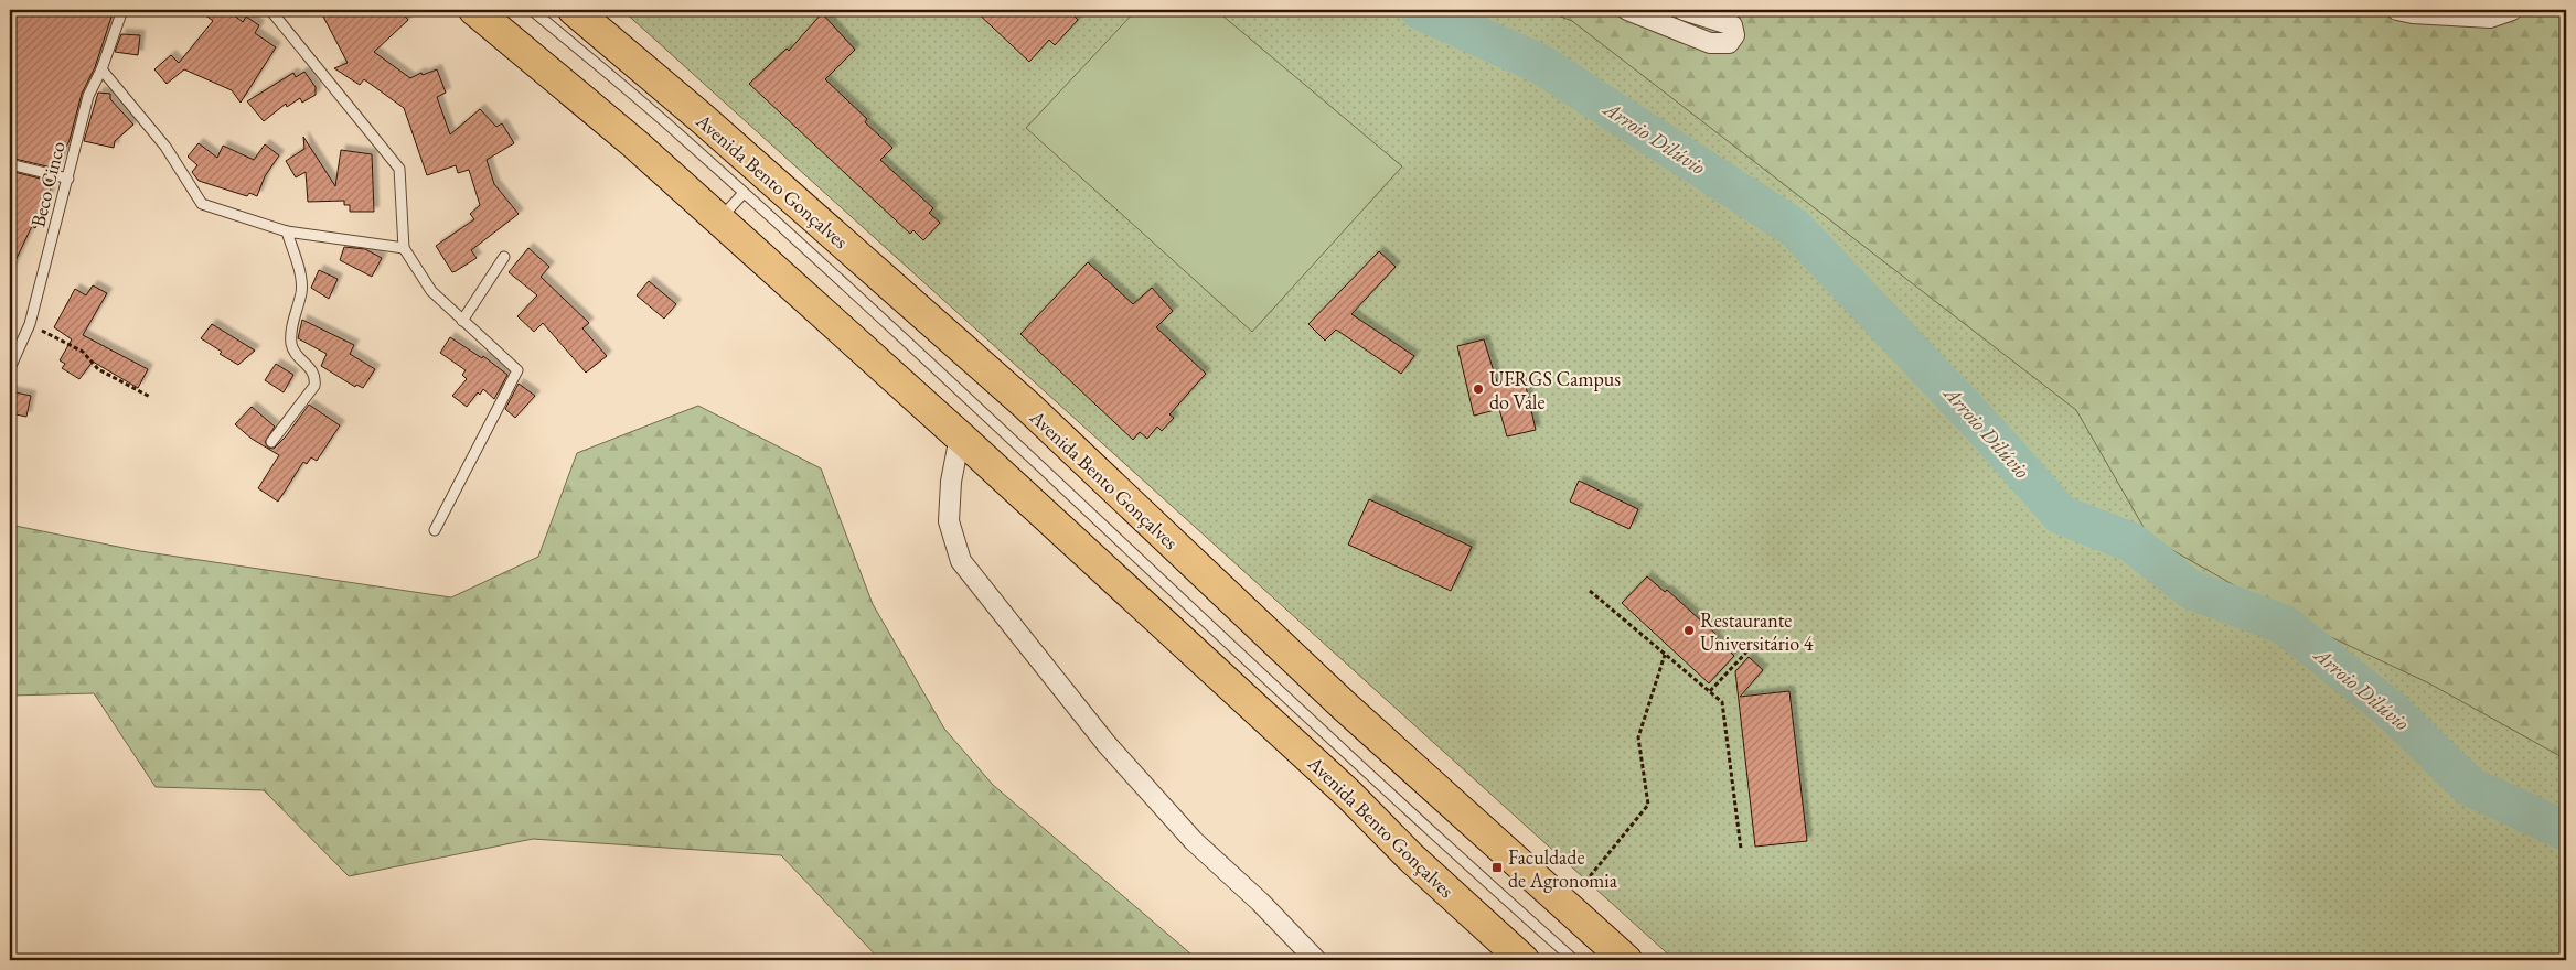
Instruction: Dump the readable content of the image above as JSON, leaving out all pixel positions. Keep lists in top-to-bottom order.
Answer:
{
  "streets": {
    "main road": ["Avenida Bento Gonçalves"],
    "lane": ["Beco Cinco"]
  },
  "water": ["Arroio Dilúvio"],
  "places": {
    "other": ["UFRGS Campus do Vale", "Restaurante Universitário 4"],
    "transit": ["Faculdade de Agronomia"]
  }
}
